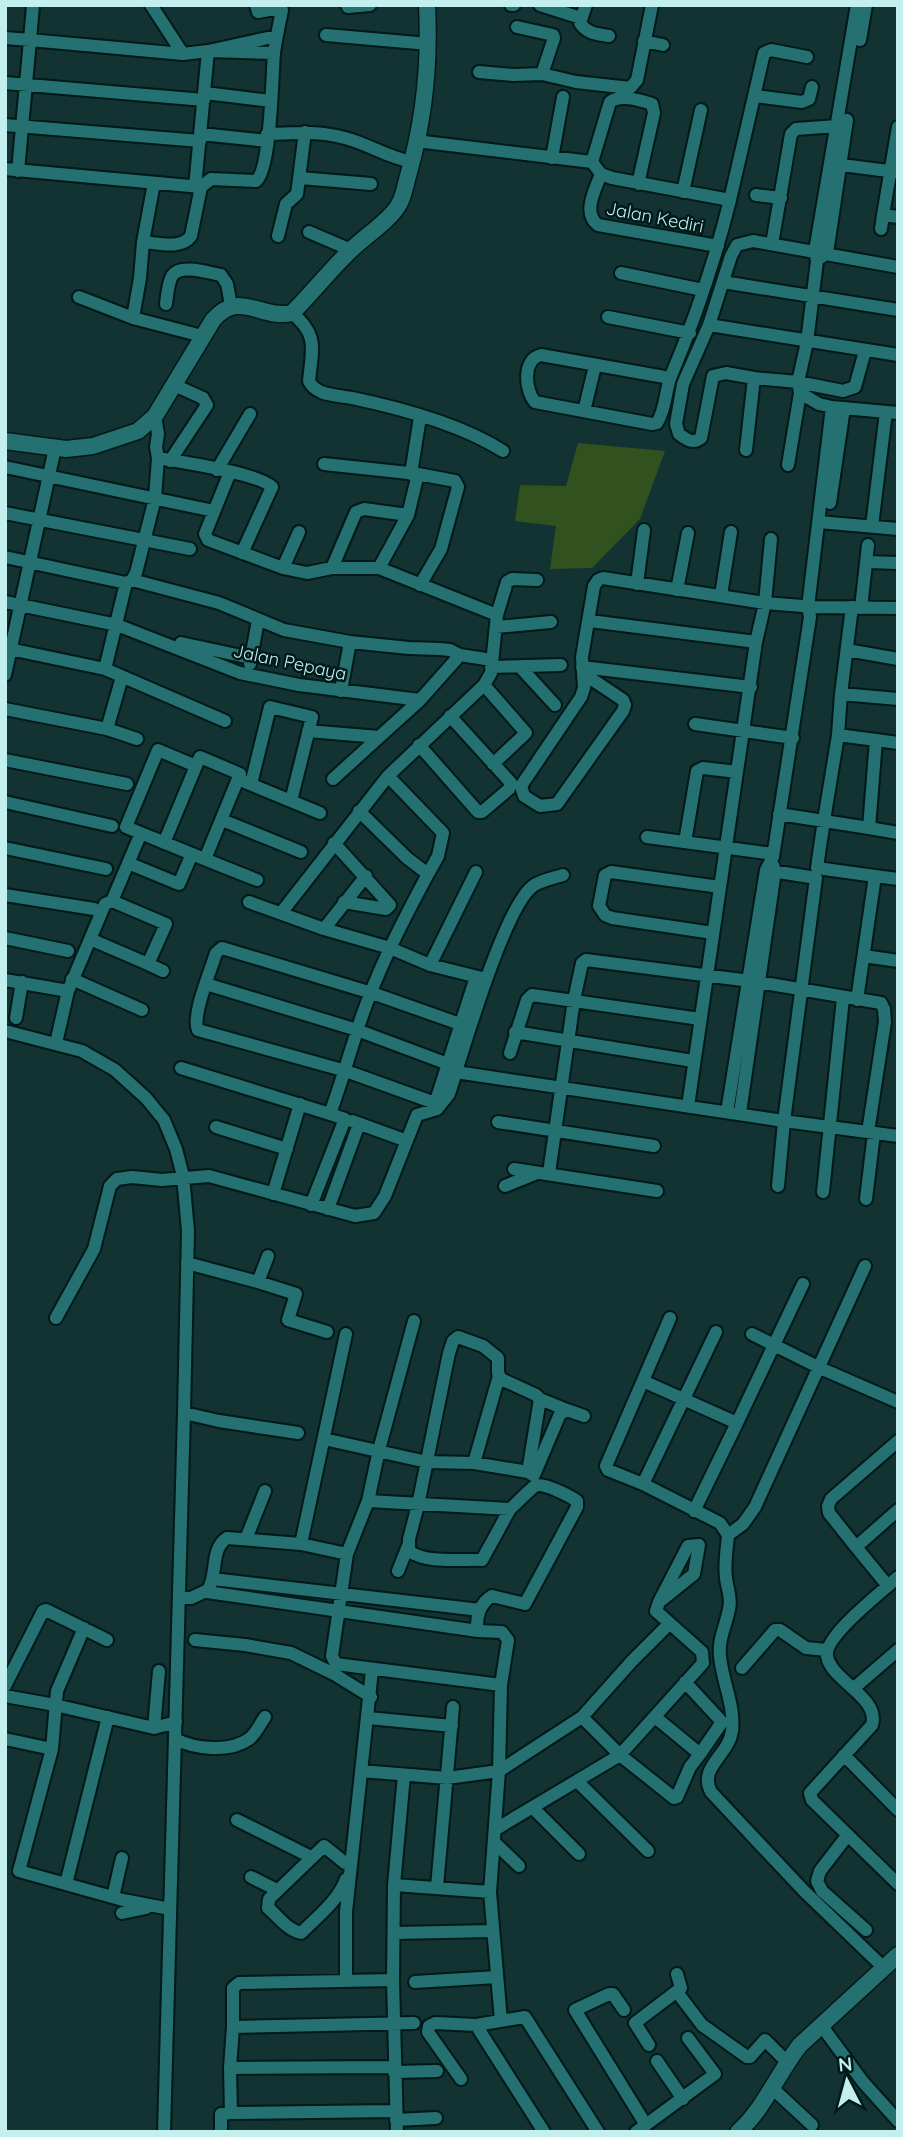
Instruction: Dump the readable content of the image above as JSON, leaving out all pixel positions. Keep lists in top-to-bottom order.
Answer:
{
  "streets": {
    "street": ["Jalan Kediri", "Jalan Pepaya"]
  },
  "north": "top"
}
